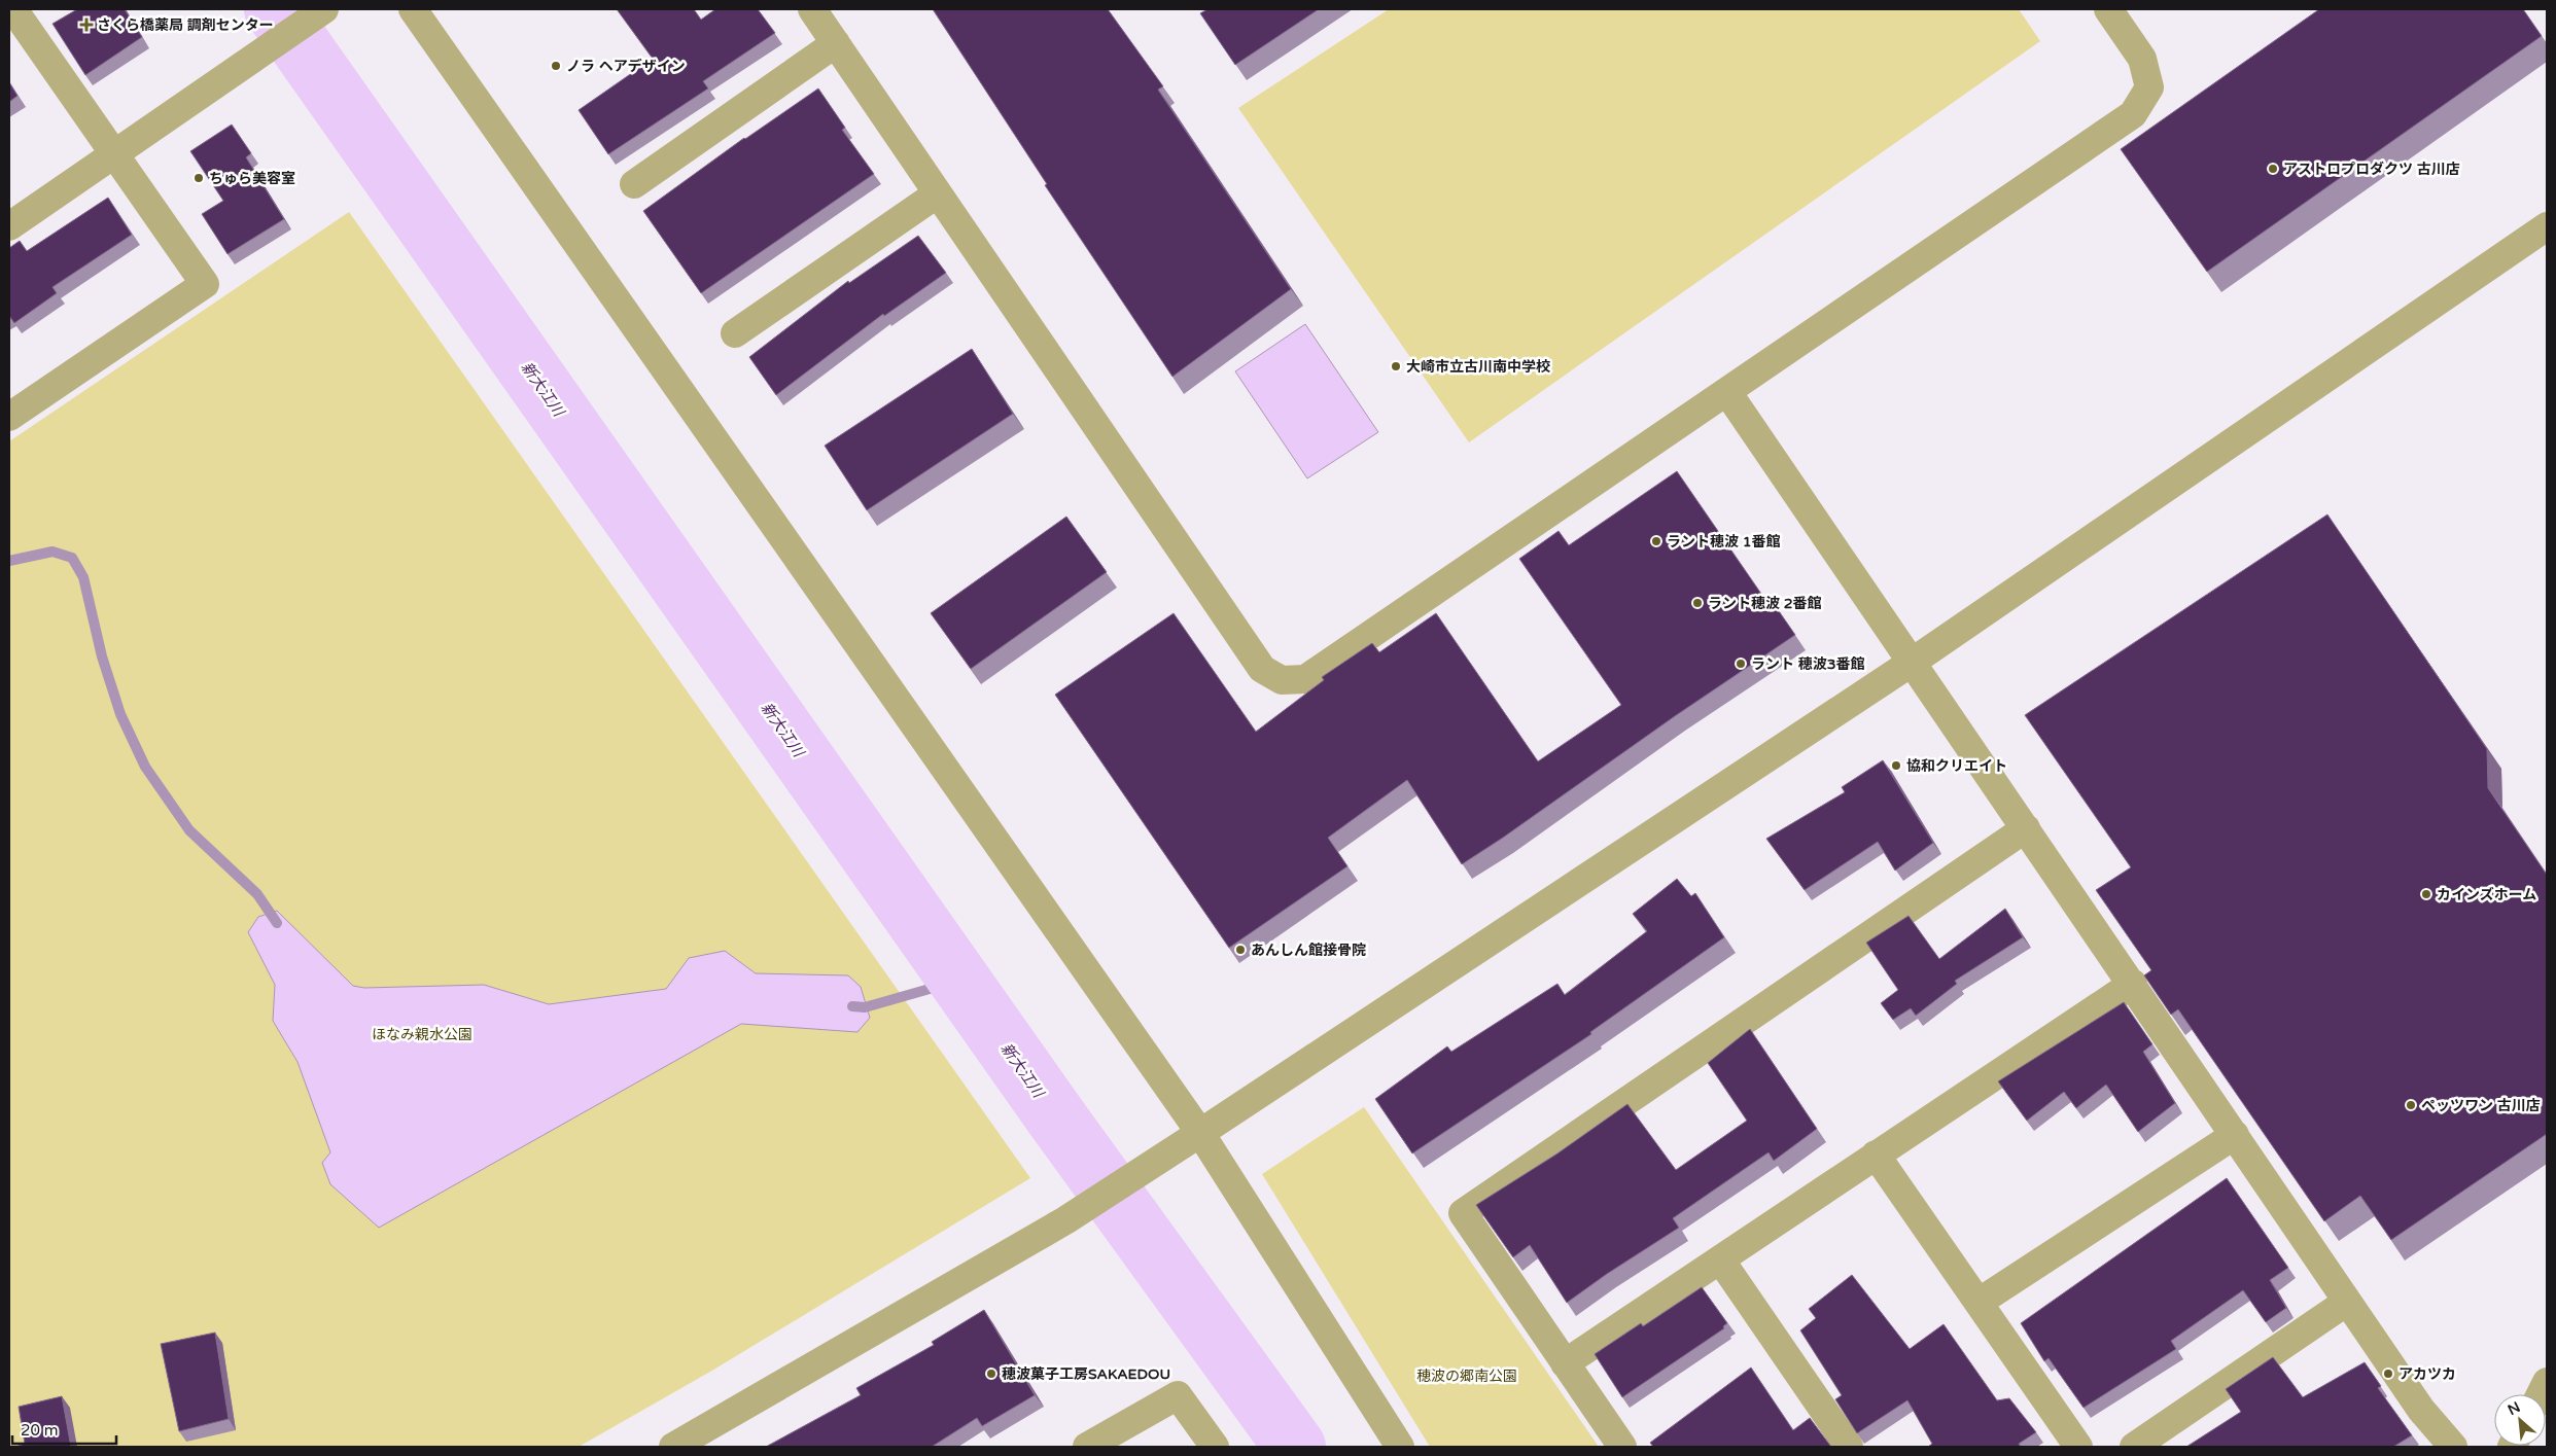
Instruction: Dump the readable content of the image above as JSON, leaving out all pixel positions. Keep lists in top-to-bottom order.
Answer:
{
  "water": ["新大江川"],
  "parks": ["ほなみ親水公園", "穂波の郷南公園"],
  "places": {
    "health": ["さくら橋薬局 調剤センター"],
    "other": [
      "ノラ ヘアデザイン",
      "アストロプロダクツ 古川店",
      "ちゅら美容室",
      "大崎市立古川南中学校",
      "ラント穂波 1番館",
      "ラント穂波 2番館",
      "ラント 穂波3番館",
      "協和クリエイト",
      "カインズホーム",
      "あんしん館接骨院",
      "ペッツワン 古川店",
      "穂波菓子工房SAKAEDOU",
      "アカツカ"
    ]
  },
  "scale_bar": "20 m",
  "north": "top left"
}
